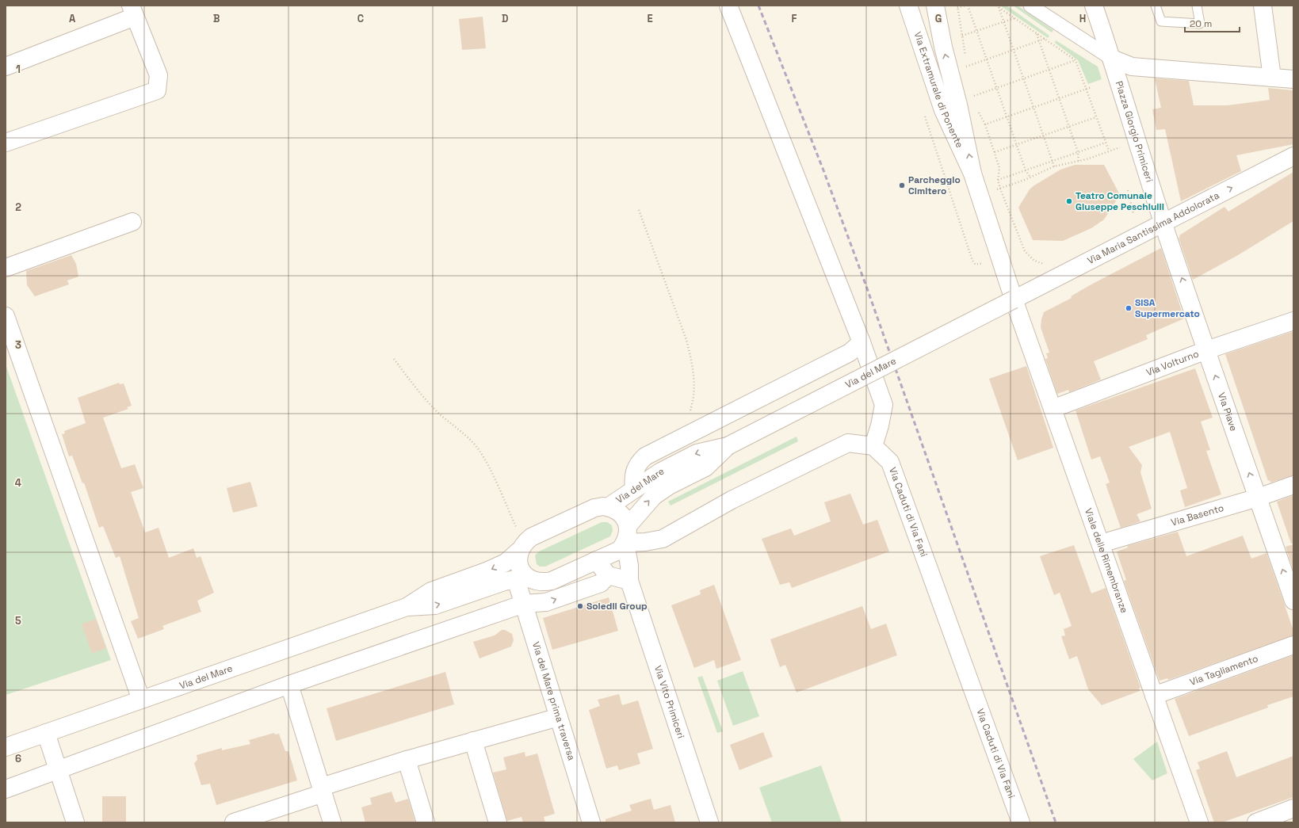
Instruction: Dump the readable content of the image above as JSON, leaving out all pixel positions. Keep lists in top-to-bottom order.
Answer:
{
  "streets": {
    "street": [
      "Via Extramurale di Ponente",
      "Piazza Giorgio Primiceri",
      "Via Maria Santissima Addolorata",
      "Via Volturno",
      "Via del Mare",
      "Via Piave",
      "Via Caduti di Via Fani",
      "Via Basento",
      "Viale delle Rimembranze",
      "Via Tagliamento",
      "Via del Mare prima traversa",
      "Via Vito Primiceri"
    ]
  },
  "crossings": [
    ["Via Extramurale di Ponente", "Via Maria Santissima Addolorata"],
    ["Via Extramurale di Ponente", "Via del Mare"],
    ["Via Extramurale di Ponente", "Viale delle Rimembranze"],
    ["Piazza Giorgio Primiceri", "Via Maria Santissima Addolorata"],
    ["Piazza Giorgio Primiceri", "Via Piave"],
    ["Via Maria Santissima Addolorata", "Via del Mare"],
    ["Via Maria Santissima Addolorata", "Via Piave"],
    ["Via Maria Santissima Addolorata", "Viale delle Rimembranze"],
    ["Via Volturno", "Via Piave"],
    ["Via Volturno", "Viale delle Rimembranze"],
    ["Via del Mare", "Viale delle Rimembranze"],
    ["Via del Mare", "Via del Mare prima traversa"],
    ["Via del Mare", "Via Vito Primiceri"],
    ["Via Piave", "Via Basento"],
    ["Via Basento", "Viale delle Rimembranze"],
    ["Viale delle Rimembranze", "Via Tagliamento"]
  ],
  "one_way": ["Via Maria Santissima Addolorata", "Via Piave"],
  "places": [
    "Parcheggio Cimitero",
    "Teatro Comunale Giuseppe Peschiulli",
    "SISA Supermercato",
    "Soledil Group"
  ],
  "scale_bar": "20 m",
  "grid": {
    "columns": [
      "A",
      "B",
      "C",
      "D",
      "E",
      "F",
      "G",
      "H"
    ],
    "rows": [
      "1",
      "2",
      "3",
      "4",
      "5",
      "6"
    ]
  }
}
